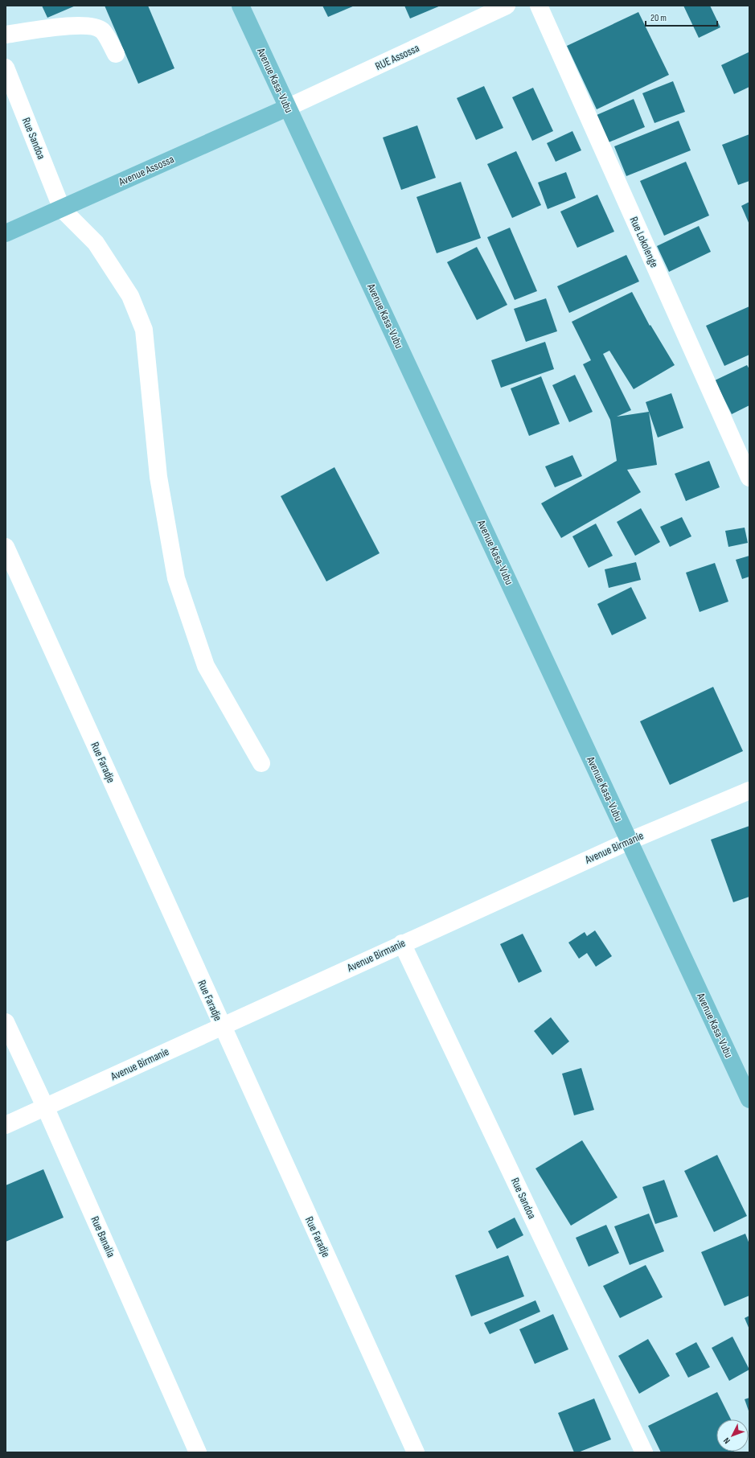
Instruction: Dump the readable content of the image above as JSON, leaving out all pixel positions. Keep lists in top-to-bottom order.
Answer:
{
  "streets": {
    "main road": ["Avenue Kasa-Vubu", "Avenue Assossa"],
    "street": [
      "RUE Assossa",
      "Rue Sandoa",
      "Rue Lokolenge",
      "Rue Faradje",
      "Avenue Birmanie",
      "Rue Banalia"
    ]
  },
  "crossings": [
    ["RUE Assossa", "Avenue Kasa-Vubu"],
    ["RUE Assossa", "Avenue Assossa"],
    ["Avenue Kasa-Vubu", "Avenue Assossa"],
    ["Avenue Kasa-Vubu", "Avenue Birmanie"],
    ["Rue Sandoa", "Avenue Assossa"],
    ["Rue Sandoa", "Avenue Birmanie"],
    ["Rue Faradje", "Avenue Birmanie"],
    ["Avenue Birmanie", "Rue Banalia"]
  ],
  "scale_bar": "20 m",
  "north": "bottom left"
}
